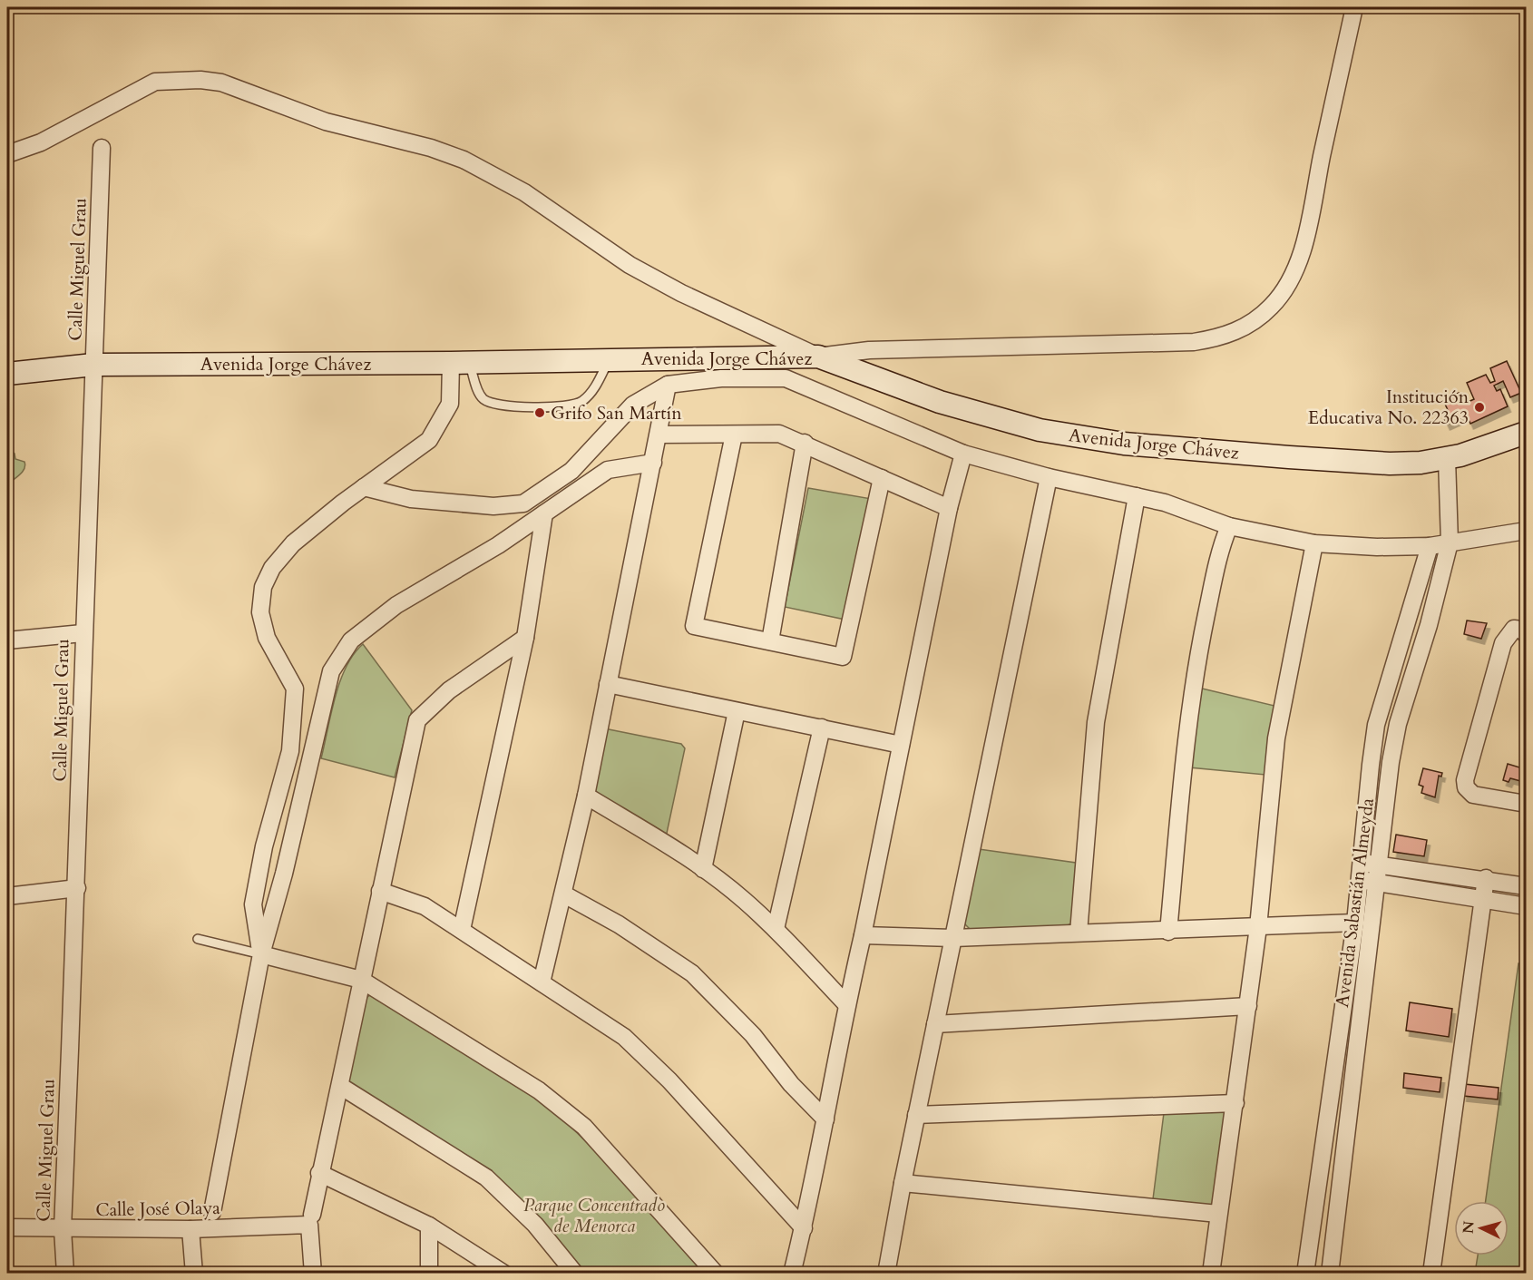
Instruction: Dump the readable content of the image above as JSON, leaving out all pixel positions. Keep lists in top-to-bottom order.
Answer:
{
  "streets": {
    "main road": ["Avenida Jorge Chávez"],
    "street": ["Calle Miguel Grau", "Avenida Sabastián Almeyda", "Calle José Olaya"]
  },
  "crossings": [
    ["Calle Miguel Grau", "Avenida Jorge Chávez"],
    ["Calle Miguel Grau", "Calle José Olaya"],
    ["Avenida Jorge Chávez", "Avenida Sabastián Almeyda"]
  ],
  "parks": ["Parque Concentrado de Menorca"],
  "places": ["Institución Educativa No. 22363", "Grifo San Martín"],
  "north": "left"
}
